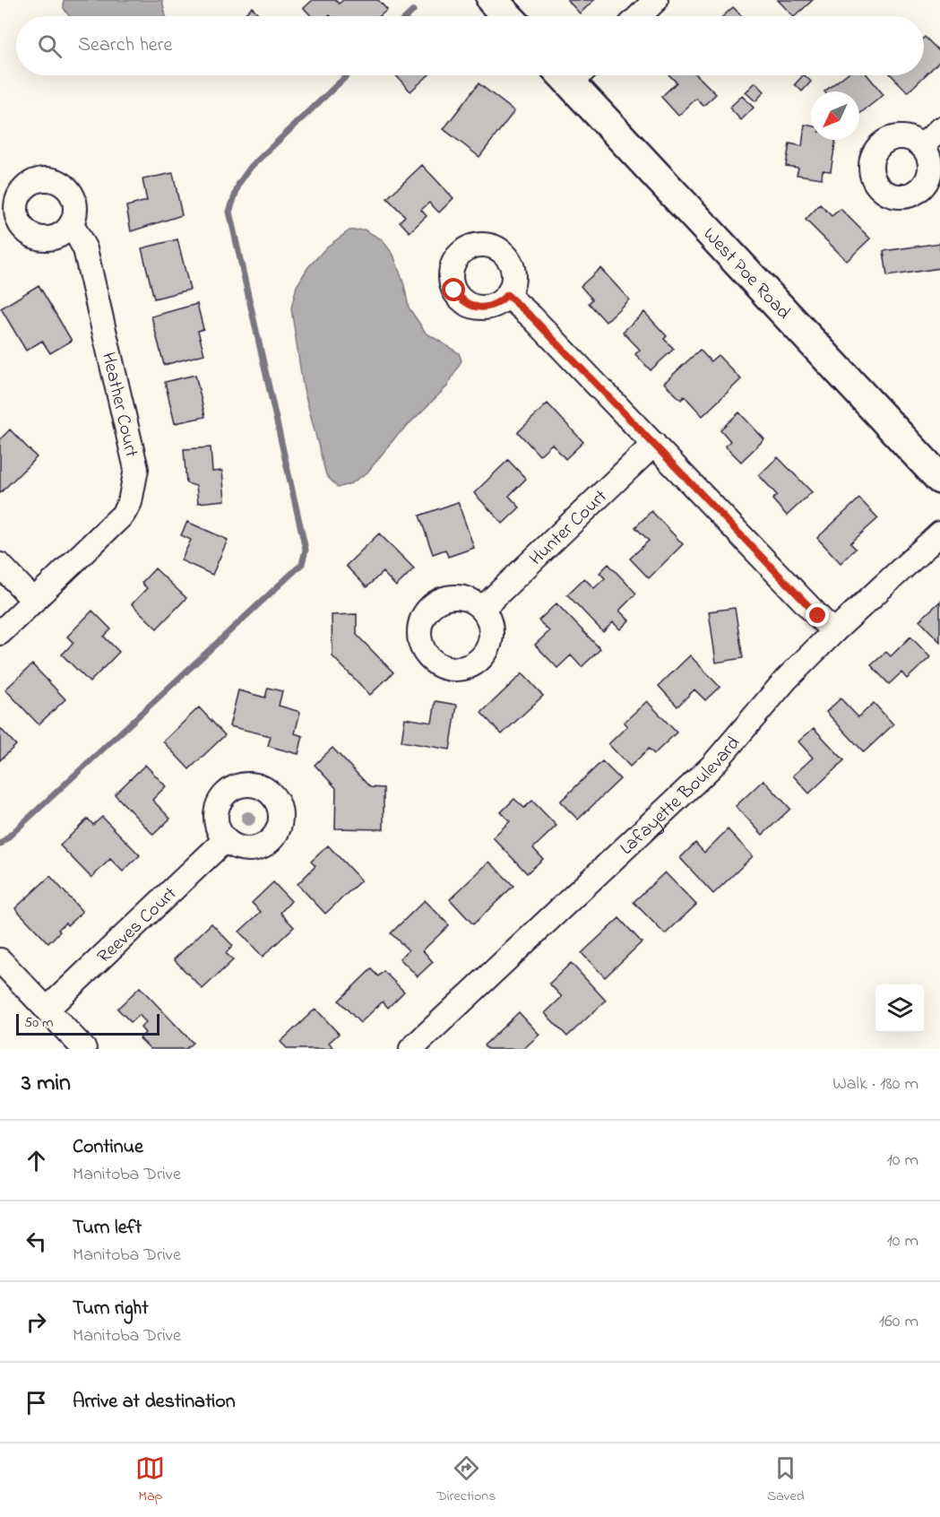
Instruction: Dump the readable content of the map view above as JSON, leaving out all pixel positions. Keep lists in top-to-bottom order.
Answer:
{
  "streets": {
    "street": [
      "West Poe Road",
      "Heather Court",
      "Hunter Court",
      "Lafayette Boulevard",
      "Reeves Court"
    ]
  },
  "scale_bar": "50 m",
  "north": "bottom left",
  "page": {
    "search": "Search here",
    "scale": "50 m",
    "heading": ["3 min", "Walk · 180 m"],
    "list": [
      ["Continue", "Manitoba Drive", "10 m"],
      ["Turn left", "Manitoba Drive", "10 m"],
      ["Turn right", "Manitoba Drive", "160 m"],
      "Arrive at destination"
    ],
    "nav": ["Map", "Directions", "Saved"]
  }
}
